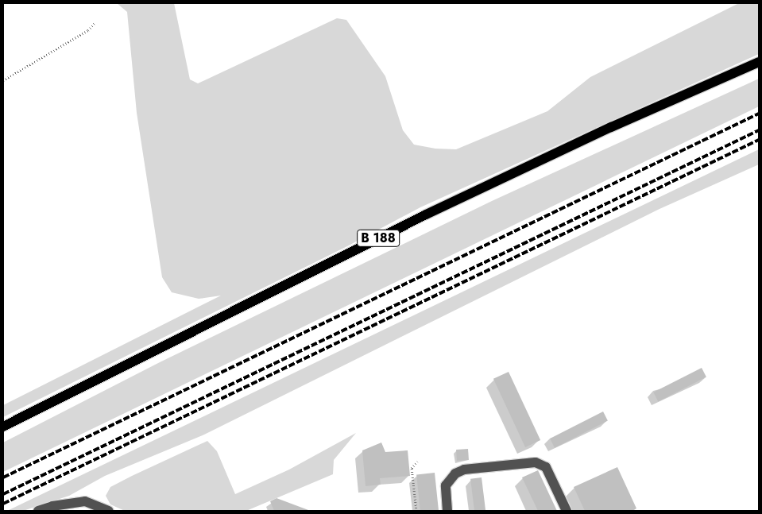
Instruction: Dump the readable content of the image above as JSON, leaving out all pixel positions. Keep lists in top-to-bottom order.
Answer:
{
  "streets": {
    "main road": ["B 188"]
  }
}
